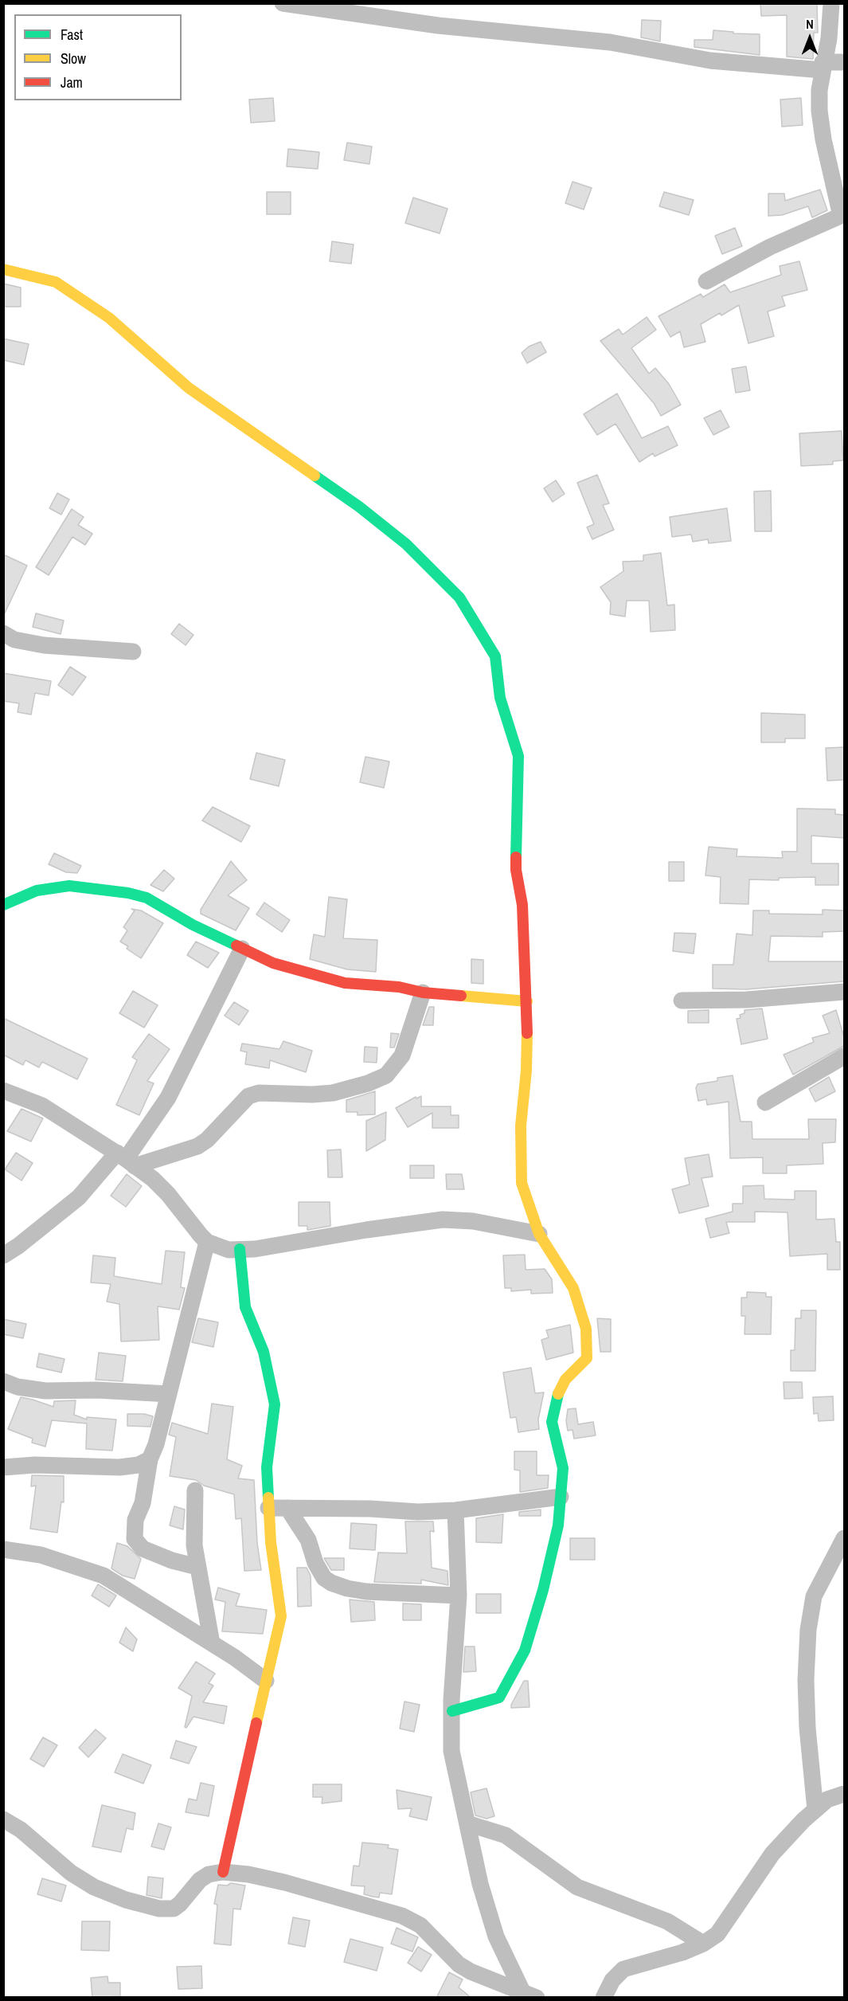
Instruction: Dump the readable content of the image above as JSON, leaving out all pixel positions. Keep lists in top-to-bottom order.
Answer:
{
  "legend": ["Fast", "Slow", "Jam"],
  "north": "top"
}
